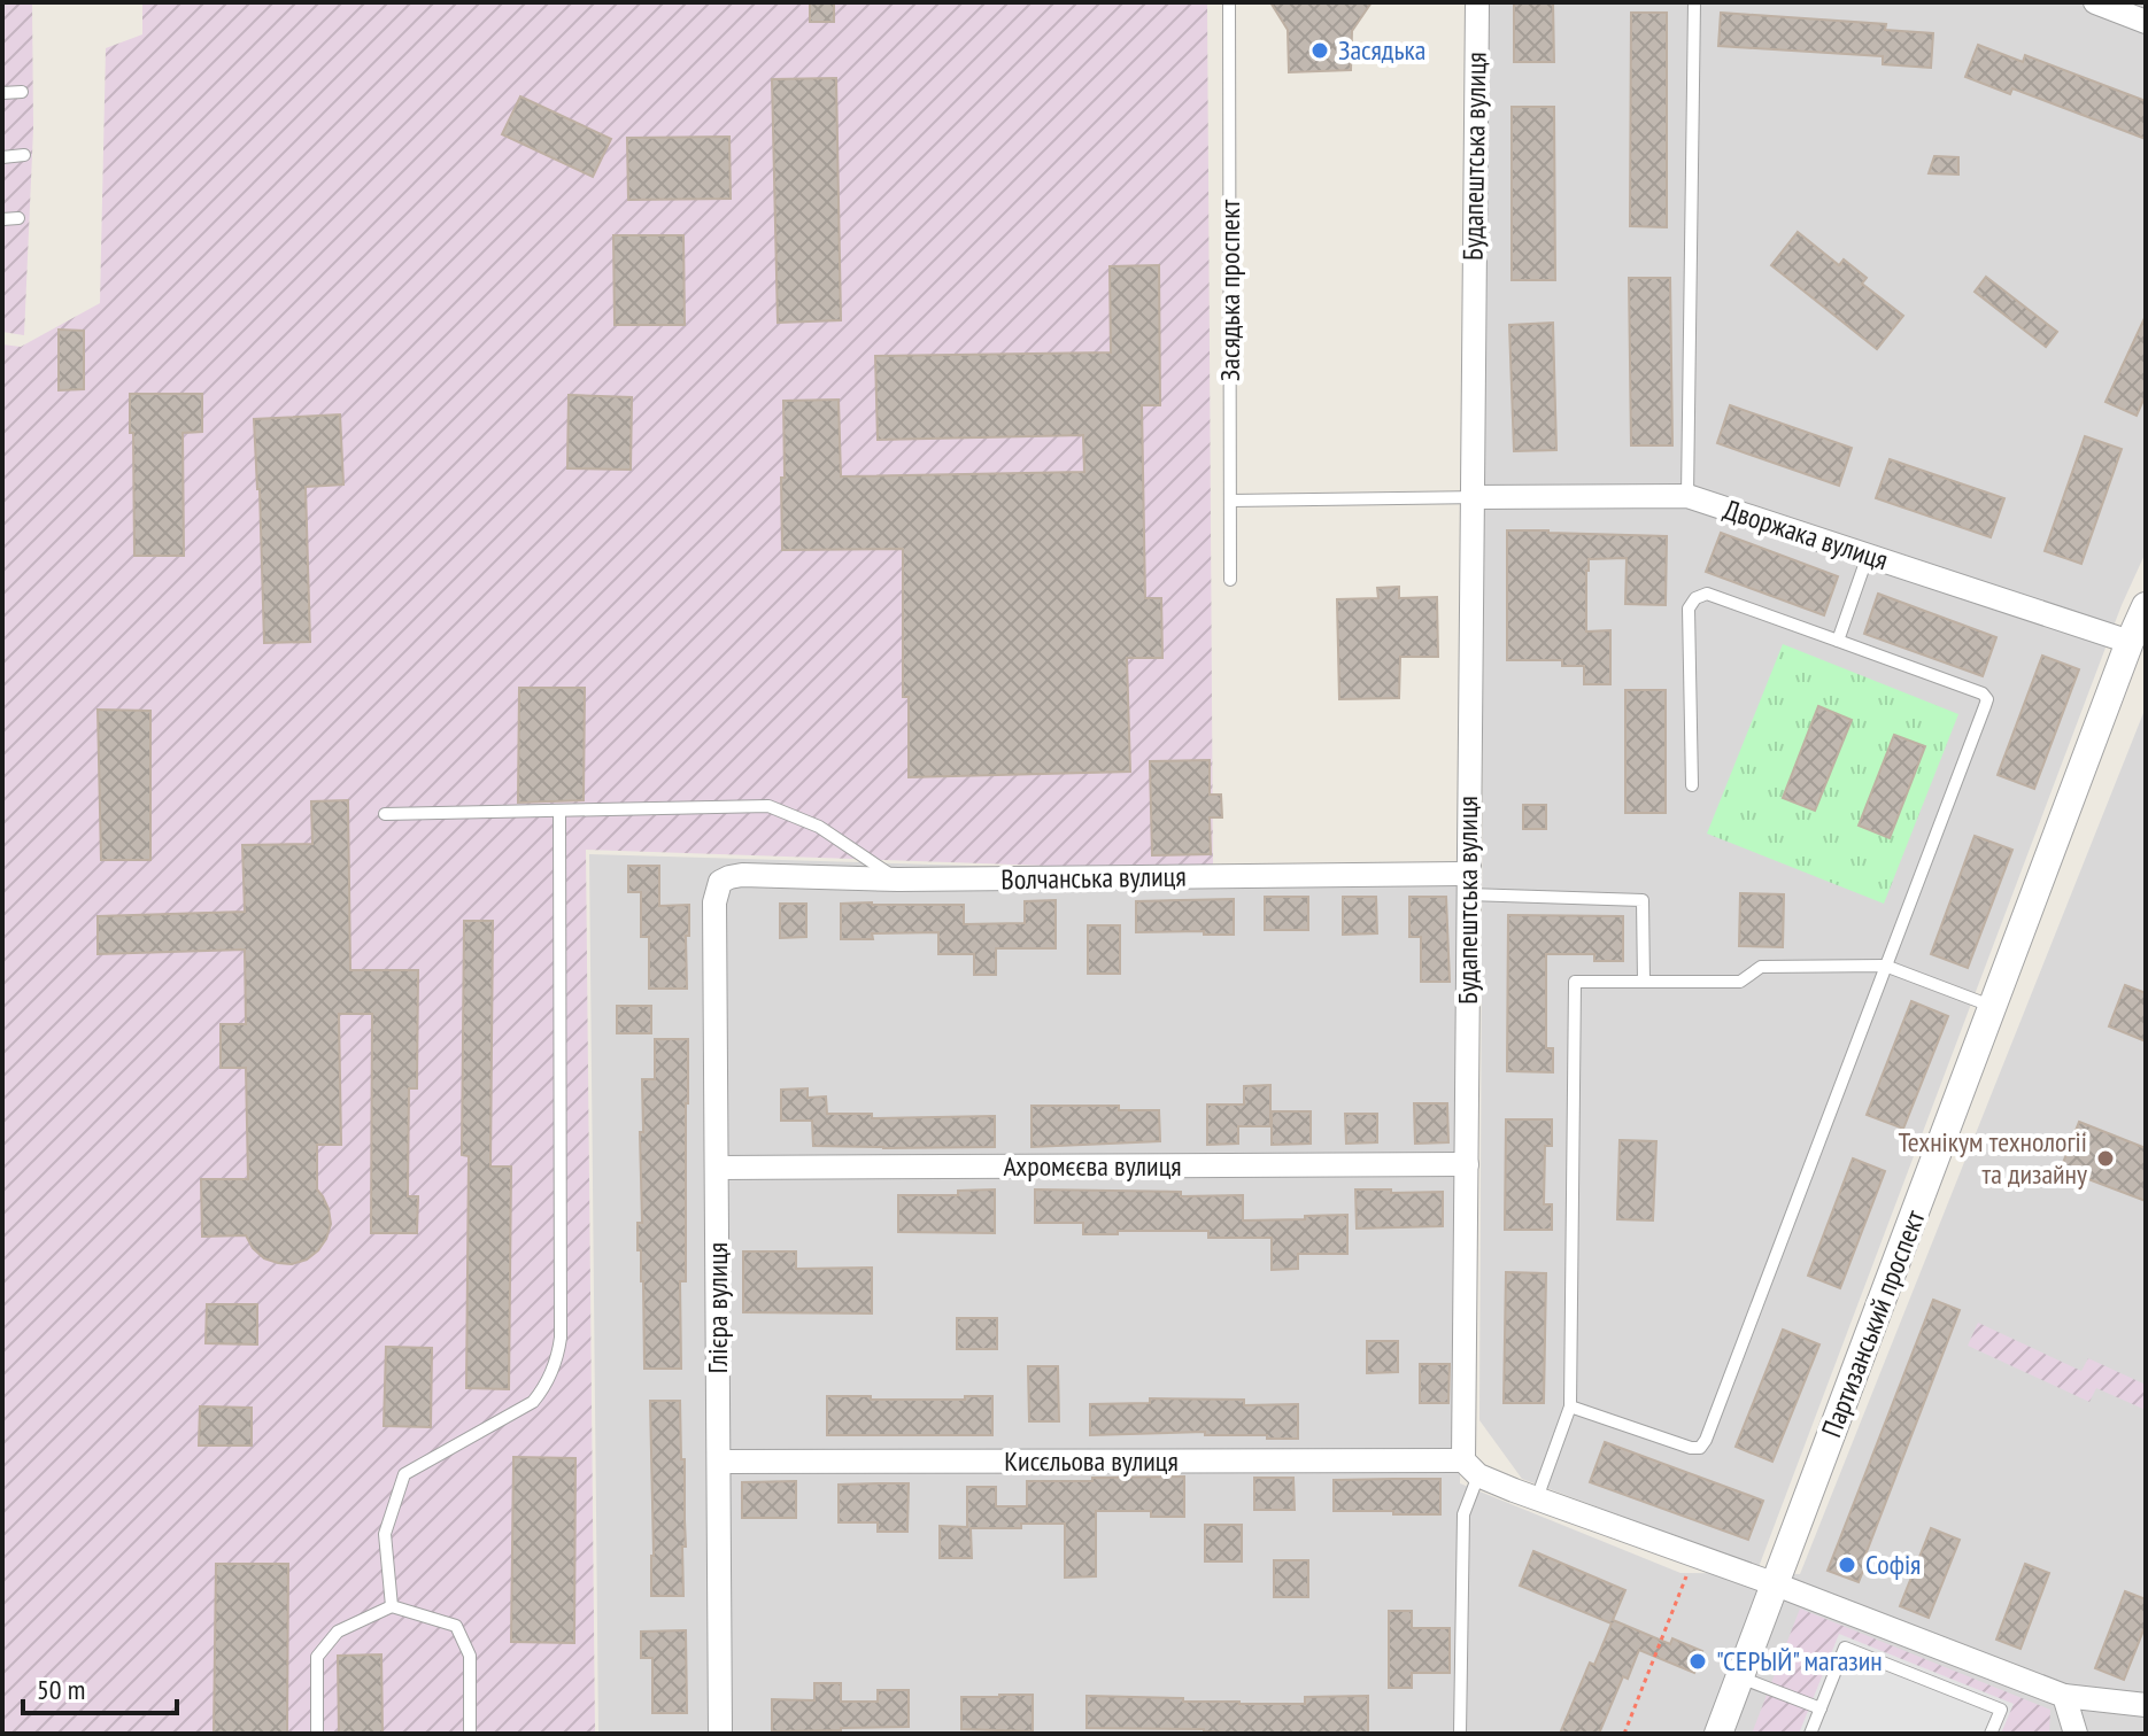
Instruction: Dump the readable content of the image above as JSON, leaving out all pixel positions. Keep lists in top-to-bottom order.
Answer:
{
  "streets": {
    "street": [
      "Будапештська вулиця",
      "Дворжака вулиця",
      "Волчанська вулиця",
      "Ахромєєва вулиця",
      "Глієра вулиця",
      "Партизанський проспект",
      "Кисєльова вулиця"
    ],
    "lane": ["Засядька проспект"]
  },
  "crossings": [
    ["Будапештська вулиця", "Дворжака вулиця"],
    ["Будапештська вулиця", "Волчанська вулиця"],
    ["Будапештська вулиця", "Ахромєєва вулиця"],
    ["Будапештська вулиця", "Кисєльова вулиця"],
    ["Дворжака вулиця", "Партизанський проспект"],
    ["Волчанська вулиця", "Глієра вулиця"],
    ["Ахромєєва вулиця", "Глієра вулиця"],
    ["Глієра вулиця", "Кисєльова вулиця"]
  ],
  "places": [
    "Засядька",
    "Технікум технологіі та дизайну",
    "Софія",
    "\"СЕРЫЙ\" магазин"
  ],
  "scale_bar": "50 m"
}
